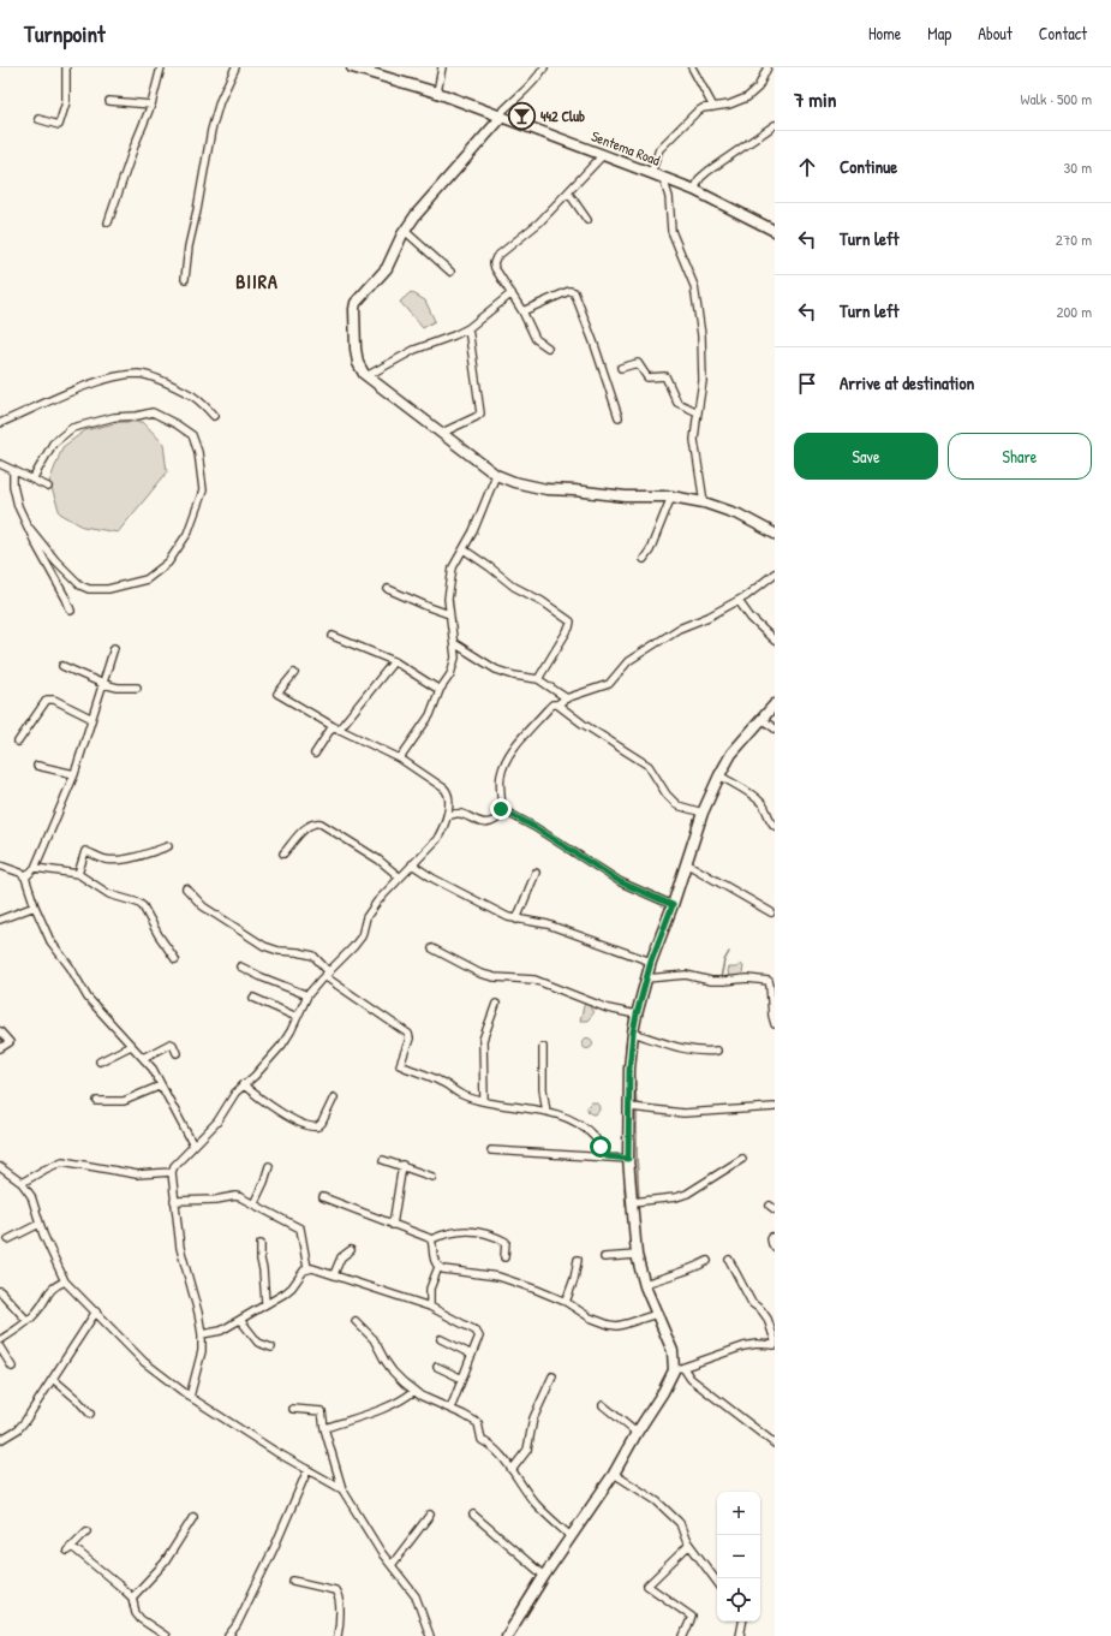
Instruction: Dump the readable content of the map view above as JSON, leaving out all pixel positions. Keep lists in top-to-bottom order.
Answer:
{
  "streets": {
    "street": ["Sentema Road"]
  },
  "districts": ["BIIRA"],
  "places": {
    "bar": ["442 Club"]
  },
  "page": {
    "header": "Turnpoint",
    "nav": [
      "Home",
      "Map",
      "About",
      "Contact"
    ],
    "heading": ["7 min", "Walk · 500 m"],
    "list": [
      ["Continue", "30 m"],
      ["Turn left", "270 m"],
      ["Turn left", "200 m"],
      "Arrive at destination"
    ],
    "buttons": ["Save", "Share"],
    "map_buttons": ["+", "−"]
  }
}
